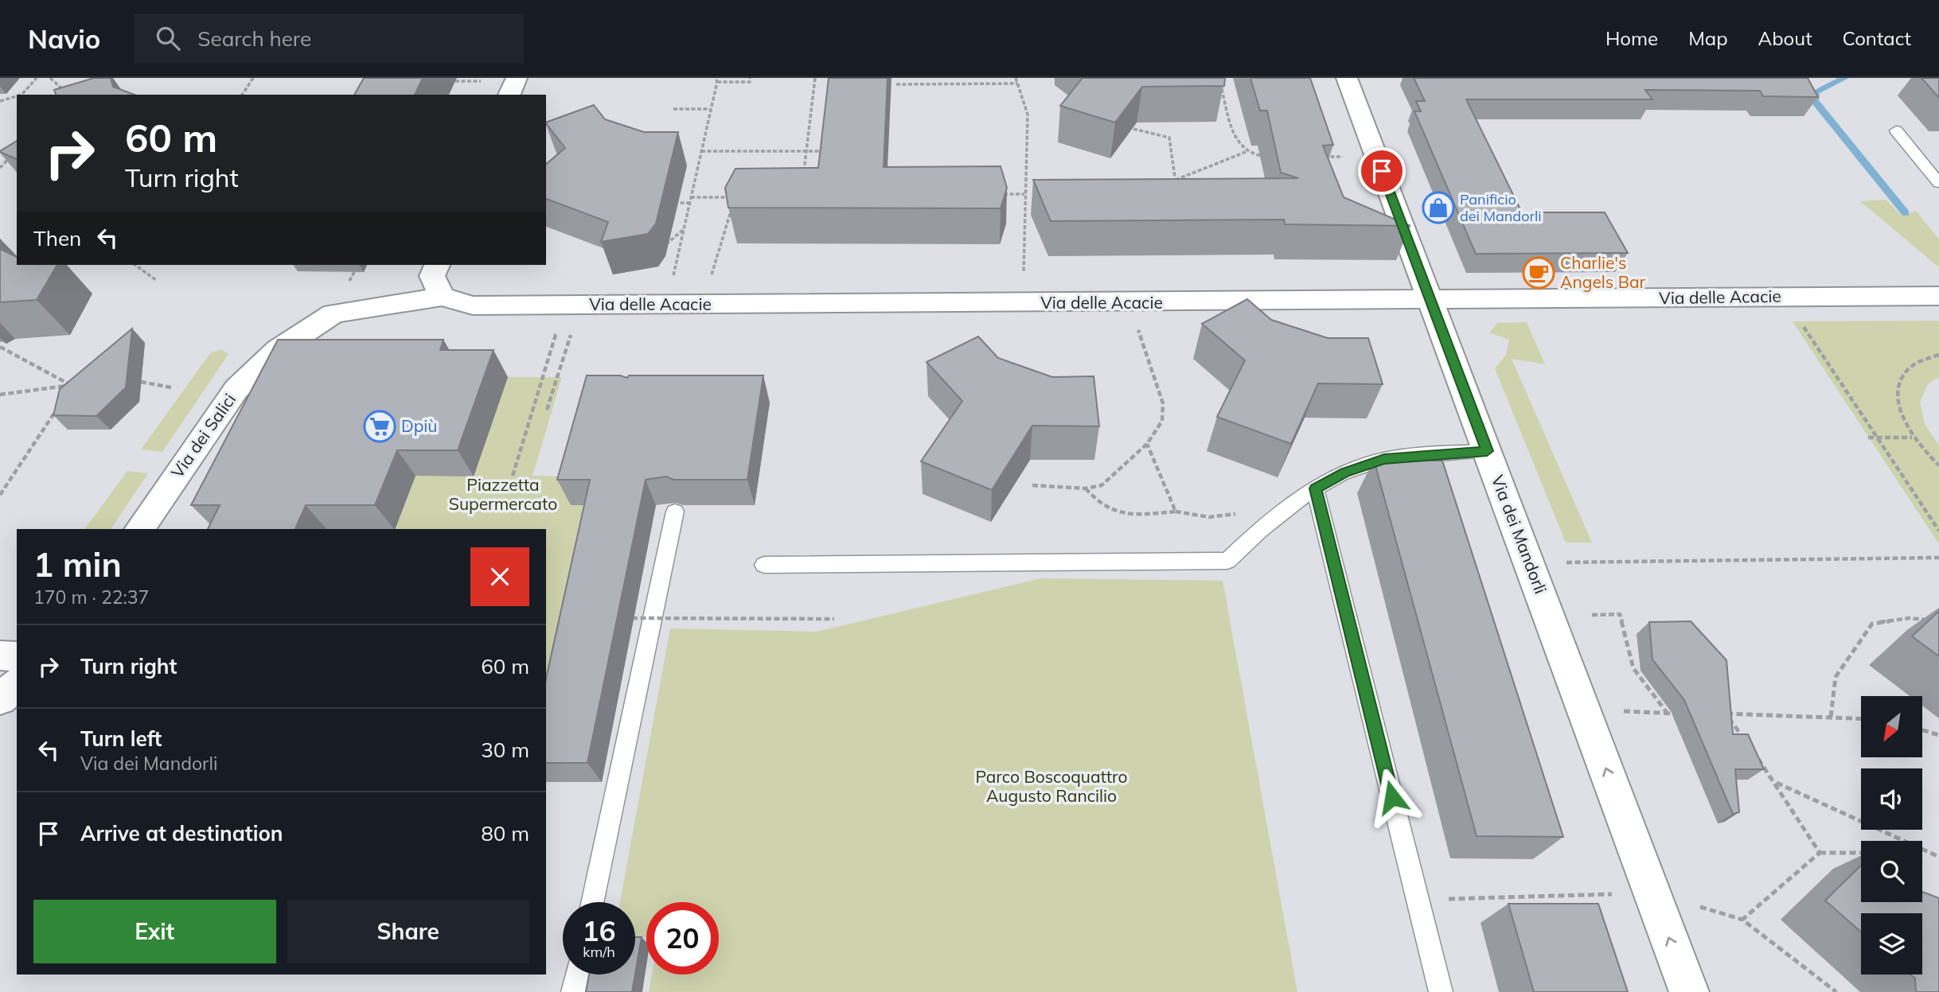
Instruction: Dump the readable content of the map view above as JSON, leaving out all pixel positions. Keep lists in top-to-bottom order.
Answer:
{
  "streets": {
    "street": ["Via delle Acacie", "Via dei Salici", "Via dei Mandorli"]
  },
  "crossings": [
    ["Via delle Acacie", "Via dei Salici"],
    ["Via delle Acacie", "Via dei Mandorli"]
  ],
  "parks": ["Piazzetta Supermercato", "Parco Boscoquattro Augusto Rancilio"],
  "places": {
    "shop": ["Panificio dei Mandorli"],
    "cafe": ["Charlie's Angels Bar"],
    "supermarket": ["Dpiù"]
  },
  "north": "bottom left",
  "page": {
    "header": "Navio",
    "search": "Search here",
    "nav": [
      "Home",
      "Map",
      "About",
      "Contact"
    ],
    "turn": ["60 m", "Turn right"],
    "then": "Then",
    "heading": ["1 min", "170 m · 22:37"],
    "list": [
      {
        "name": "Turn right",
        "value": "60 m"
      },
      {
        "name": "Turn left",
        "note": "Via dei Mandorli",
        "value": "30 m"
      },
      {
        "name": "Arrive at destination",
        "value": "80 m"
      }
    ],
    "buttons": ["Exit", "Share"],
    "speed": "16 km/h",
    "limit": "20"
  }
}
